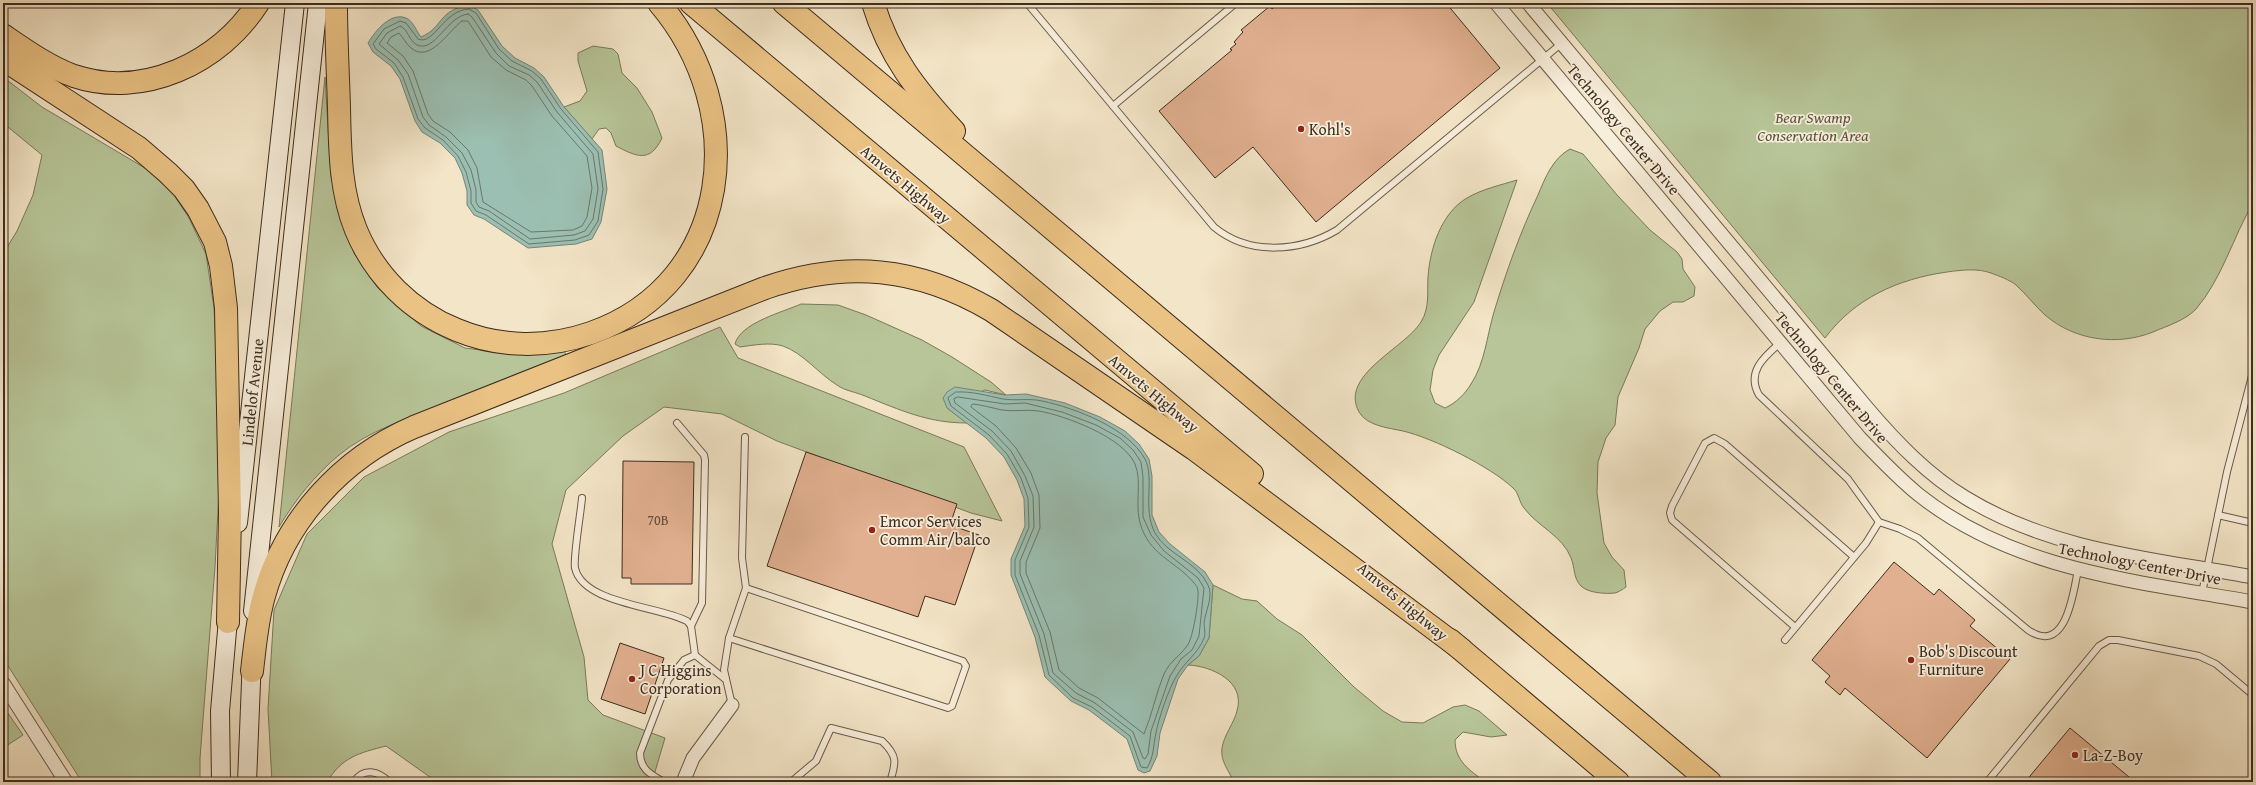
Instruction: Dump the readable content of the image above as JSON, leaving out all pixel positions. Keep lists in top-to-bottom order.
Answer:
{
  "streets": {
    "highway": ["Amvets Highway"],
    "main road": ["Lindelof Avenue"],
    "street": ["Technology Center Drive"]
  },
  "parks": ["Bear Swamp Conservation Area"],
  "places": [
    "Kohl's",
    "Emcor Services Comm Air/balco",
    "Bob's Discount Furniture",
    "J C Higgins Corporation",
    "La-Z-Boy"
  ],
  "house_numbers": ["70B"]
}
